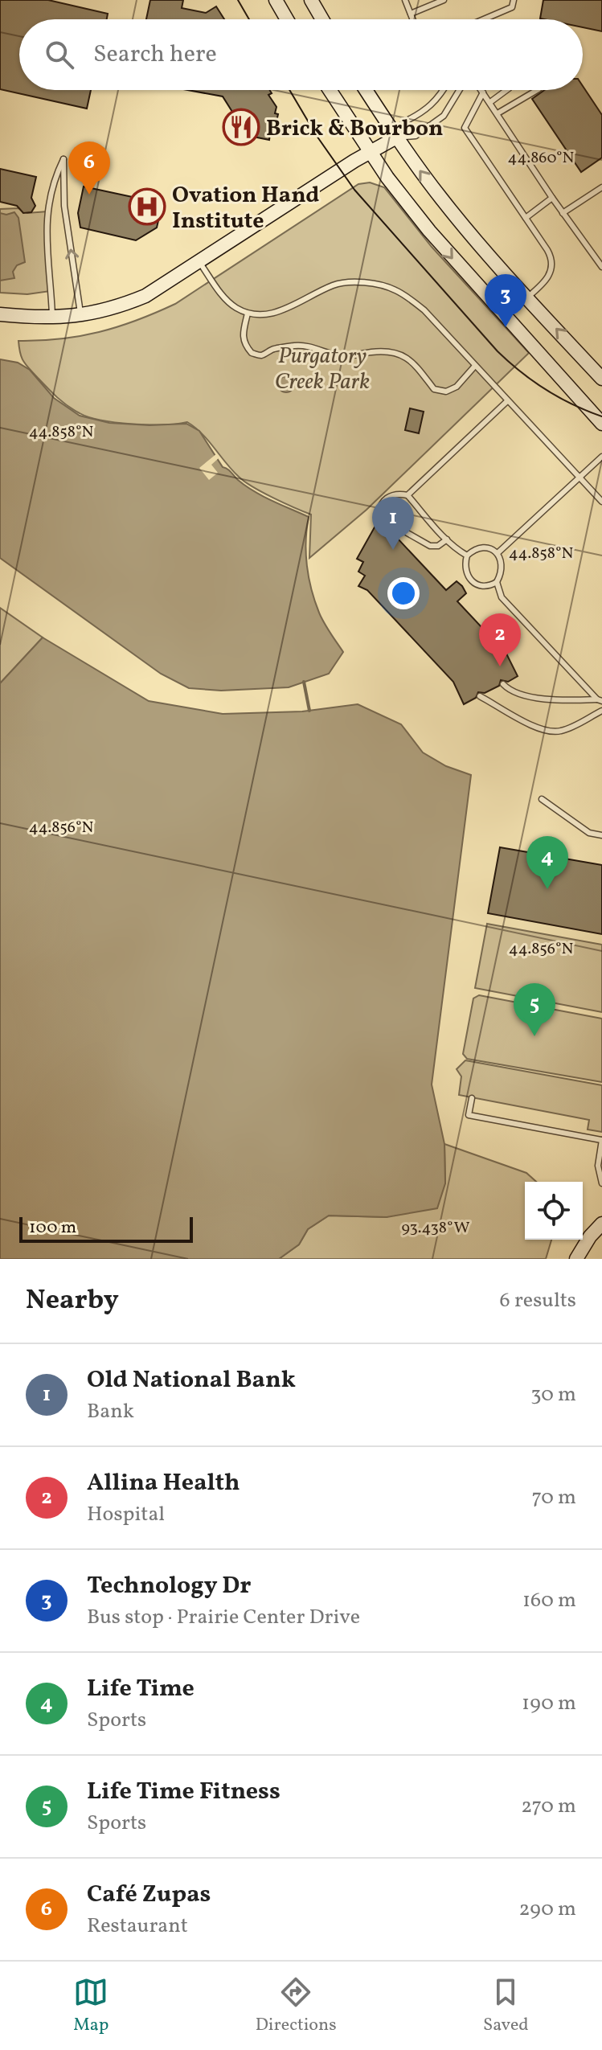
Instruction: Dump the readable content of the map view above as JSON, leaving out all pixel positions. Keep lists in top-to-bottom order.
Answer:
{
  "parks": ["Purgatory Creek Park"],
  "places": {
    "restaurant": ["Brick & Bourbon"],
    "hospital": ["Ovation Hand Institute"]
  },
  "scale_bar": "100 m",
  "page": {
    "search": "Search here",
    "pins": [
      "6",
      "3",
      "1",
      "2",
      "4",
      "5"
    ],
    "scale": "100 m",
    "heading": ["Nearby", "6 results"],
    "list": [
      {
        "mark": "1",
        "name": "Old National Bank",
        "note": "Bank",
        "value": "30 m"
      },
      {
        "mark": "2",
        "name": "Allina Health",
        "note": "Hospital",
        "value": "70 m"
      },
      {
        "mark": "3",
        "name": "Technology Dr",
        "note": "Bus stop · Prairie Center Drive",
        "value": "160 m"
      },
      {
        "mark": "4",
        "name": "Life Time",
        "note": "Sports",
        "value": "190 m"
      },
      {
        "mark": "5",
        "name": "Life Time Fitness",
        "note": "Sports",
        "value": "270 m"
      },
      {
        "mark": "6",
        "name": "Café Zupas",
        "note": "Restaurant",
        "value": "290 m"
      }
    ],
    "nav": ["Map", "Directions", "Saved"]
  },
  "coordinates": [
    "44.860°N",
    "44.858°N",
    "44.856°N",
    "93.438°W"
  ]
}
